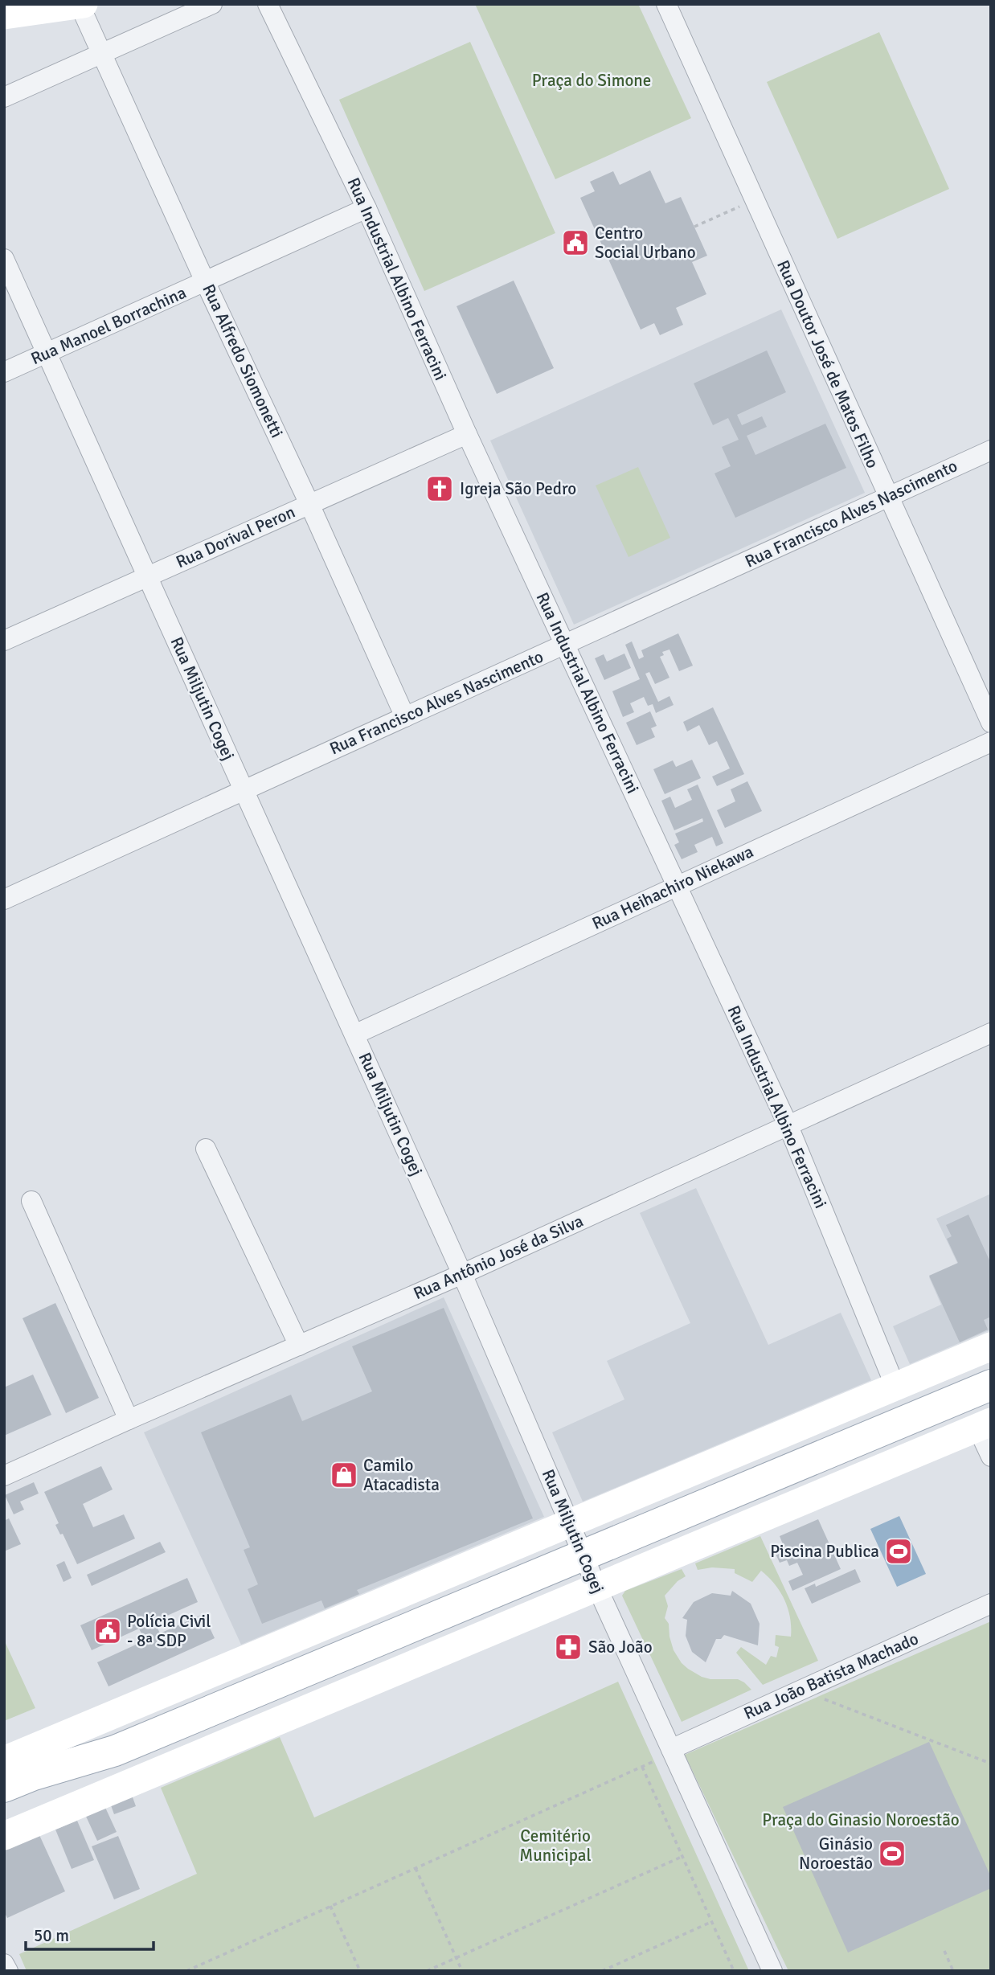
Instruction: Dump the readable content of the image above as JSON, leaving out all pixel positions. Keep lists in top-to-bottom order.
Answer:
{
  "streets": {
    "street": [
      "Rua Industrial Albino Ferracini",
      "Rua Manoel Borrachina",
      "Rua Alfredo Siomonetti",
      "Rua Doutor José de Matos Filho",
      "Rua Francisco Alves Nascimento",
      "Rua Dorival Peron",
      "Rua Miljutin Cogej",
      "Rua Heihachiro Niekawa",
      "Rua Antônio José da Silva",
      "Rua João Batista Machado"
    ]
  },
  "crossings": [
    ["Rua Industrial Albino Ferracini", "Rua Manoel Borrachina"],
    ["Rua Industrial Albino Ferracini", "Rua Francisco Alves Nascimento"],
    ["Rua Industrial Albino Ferracini", "Rua Dorival Peron"],
    ["Rua Industrial Albino Ferracini", "Rua Heihachiro Niekawa"],
    ["Rua Industrial Albino Ferracini", "Rua Antônio José da Silva"],
    ["Rua Manoel Borrachina", "Rua Alfredo Siomonetti"],
    ["Rua Manoel Borrachina", "Rua Miljutin Cogej"],
    ["Rua Alfredo Siomonetti", "Rua Francisco Alves Nascimento"],
    ["Rua Alfredo Siomonetti", "Rua Dorival Peron"],
    ["Rua Doutor José de Matos Filho", "Rua Francisco Alves Nascimento"],
    ["Rua Francisco Alves Nascimento", "Rua Miljutin Cogej"],
    ["Rua Dorival Peron", "Rua Miljutin Cogej"],
    ["Rua Miljutin Cogej", "Rua Heihachiro Niekawa"],
    ["Rua Miljutin Cogej", "Rua Antônio José da Silva"],
    ["Rua Miljutin Cogej", "Rua João Batista Machado"]
  ],
  "parks": ["Praça do Simone", "Praça do Ginasio Noroestão", "Cemitério Municipal"],
  "places": {
    "public building": ["Centro Social Urbano", "Polícia Civil - 8ª SDP"],
    "church": ["Igreja São Pedro"],
    "shop": ["Camilo Atacadista"],
    "sports": ["Piscina Publica", "Ginásio Noroestão"],
    "pharmacy": ["São João"]
  },
  "scale_bar": "50 m"
}
